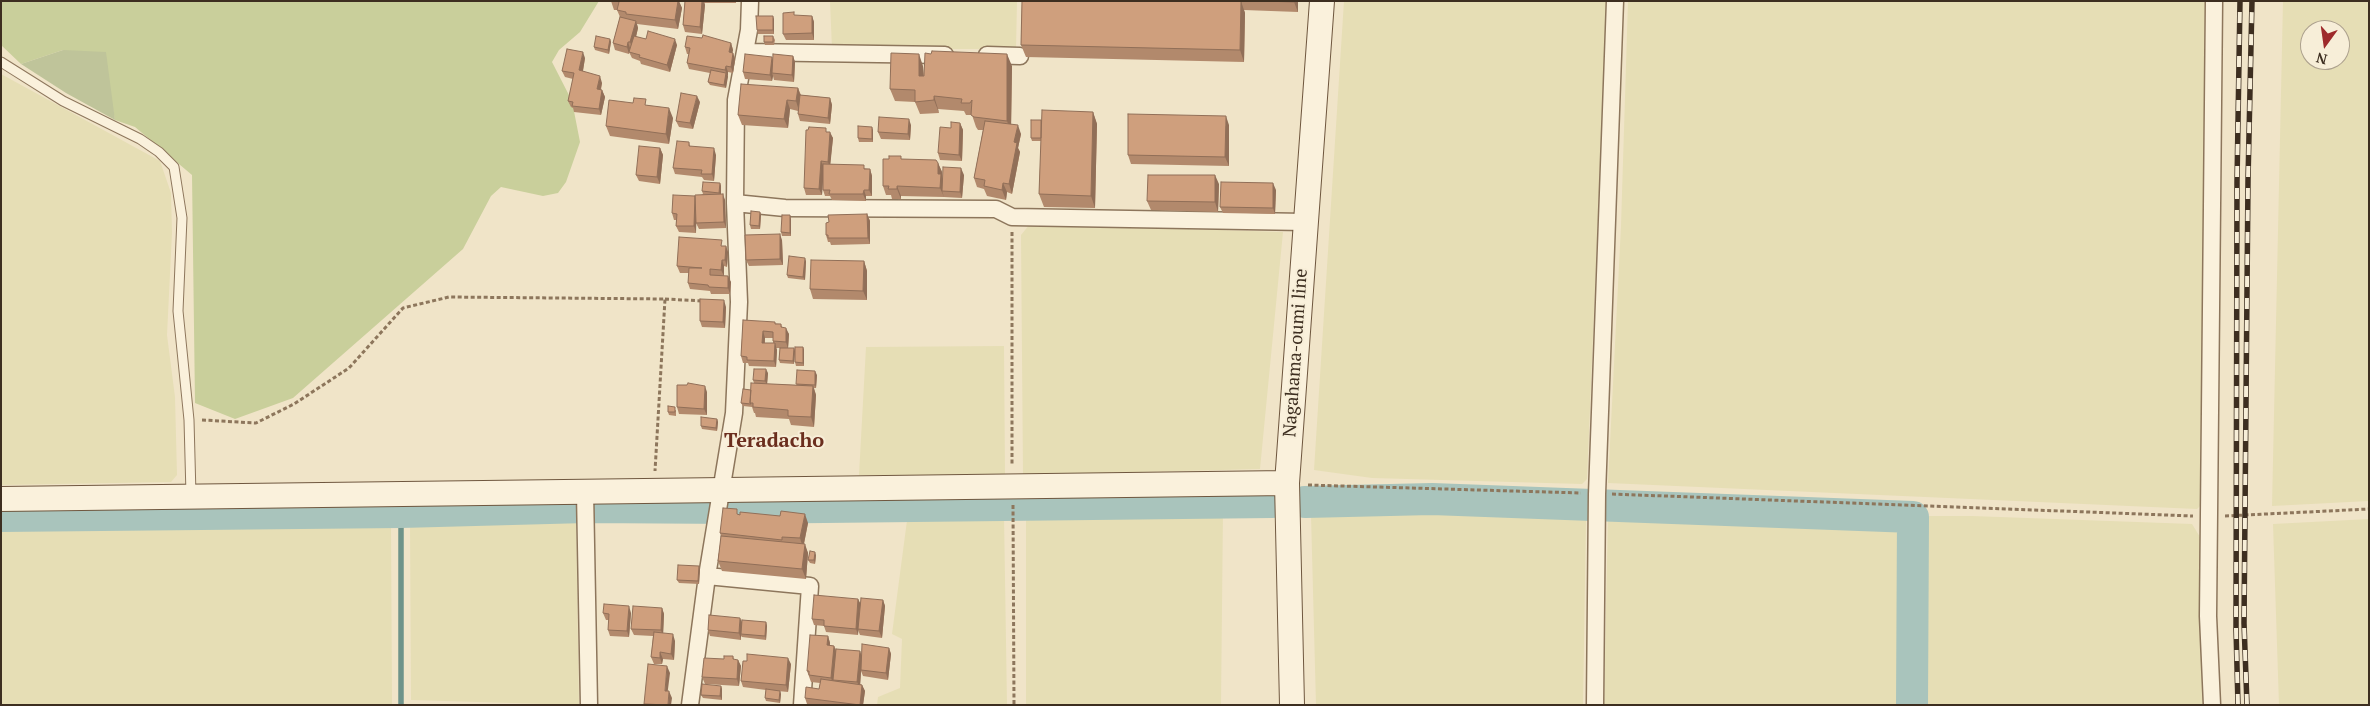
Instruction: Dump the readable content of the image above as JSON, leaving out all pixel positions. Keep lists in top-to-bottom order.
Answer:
{
  "streets": {
    "street": ["Nagahama-oumi line"]
  },
  "districts": ["Teradacho"],
  "north": "bottom"
}
